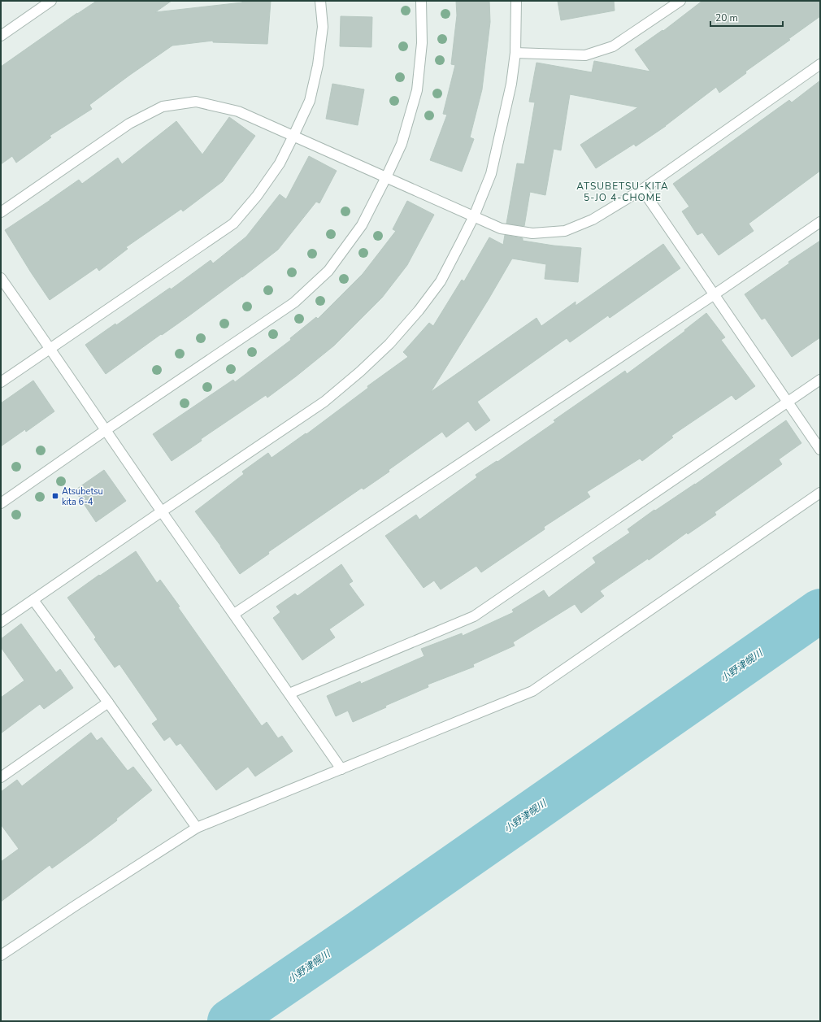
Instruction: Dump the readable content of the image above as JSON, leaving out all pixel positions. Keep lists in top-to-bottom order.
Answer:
{
  "districts": ["ATSUBETSU-KITA 5-JO 4-CHOME"],
  "water": ["小野津幌川"],
  "places": {
    "transit": ["Atsubetsu kita 6-4"]
  },
  "scale_bar": "20 m"
}
